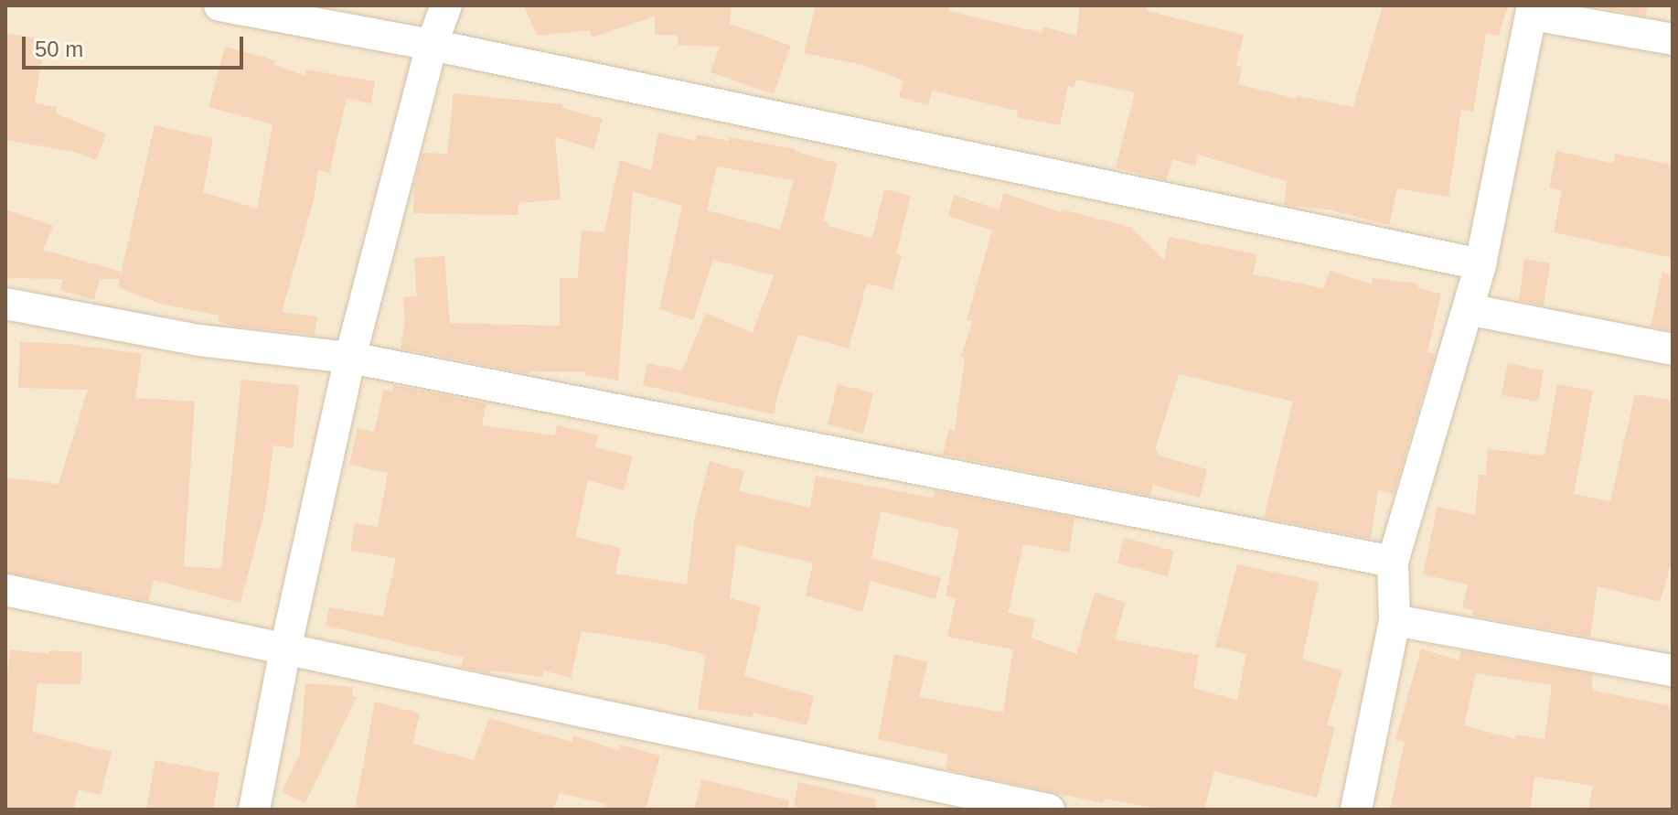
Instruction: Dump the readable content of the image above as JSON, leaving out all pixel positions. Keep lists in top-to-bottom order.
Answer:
{
  "scale_bar": "50 m"
}
